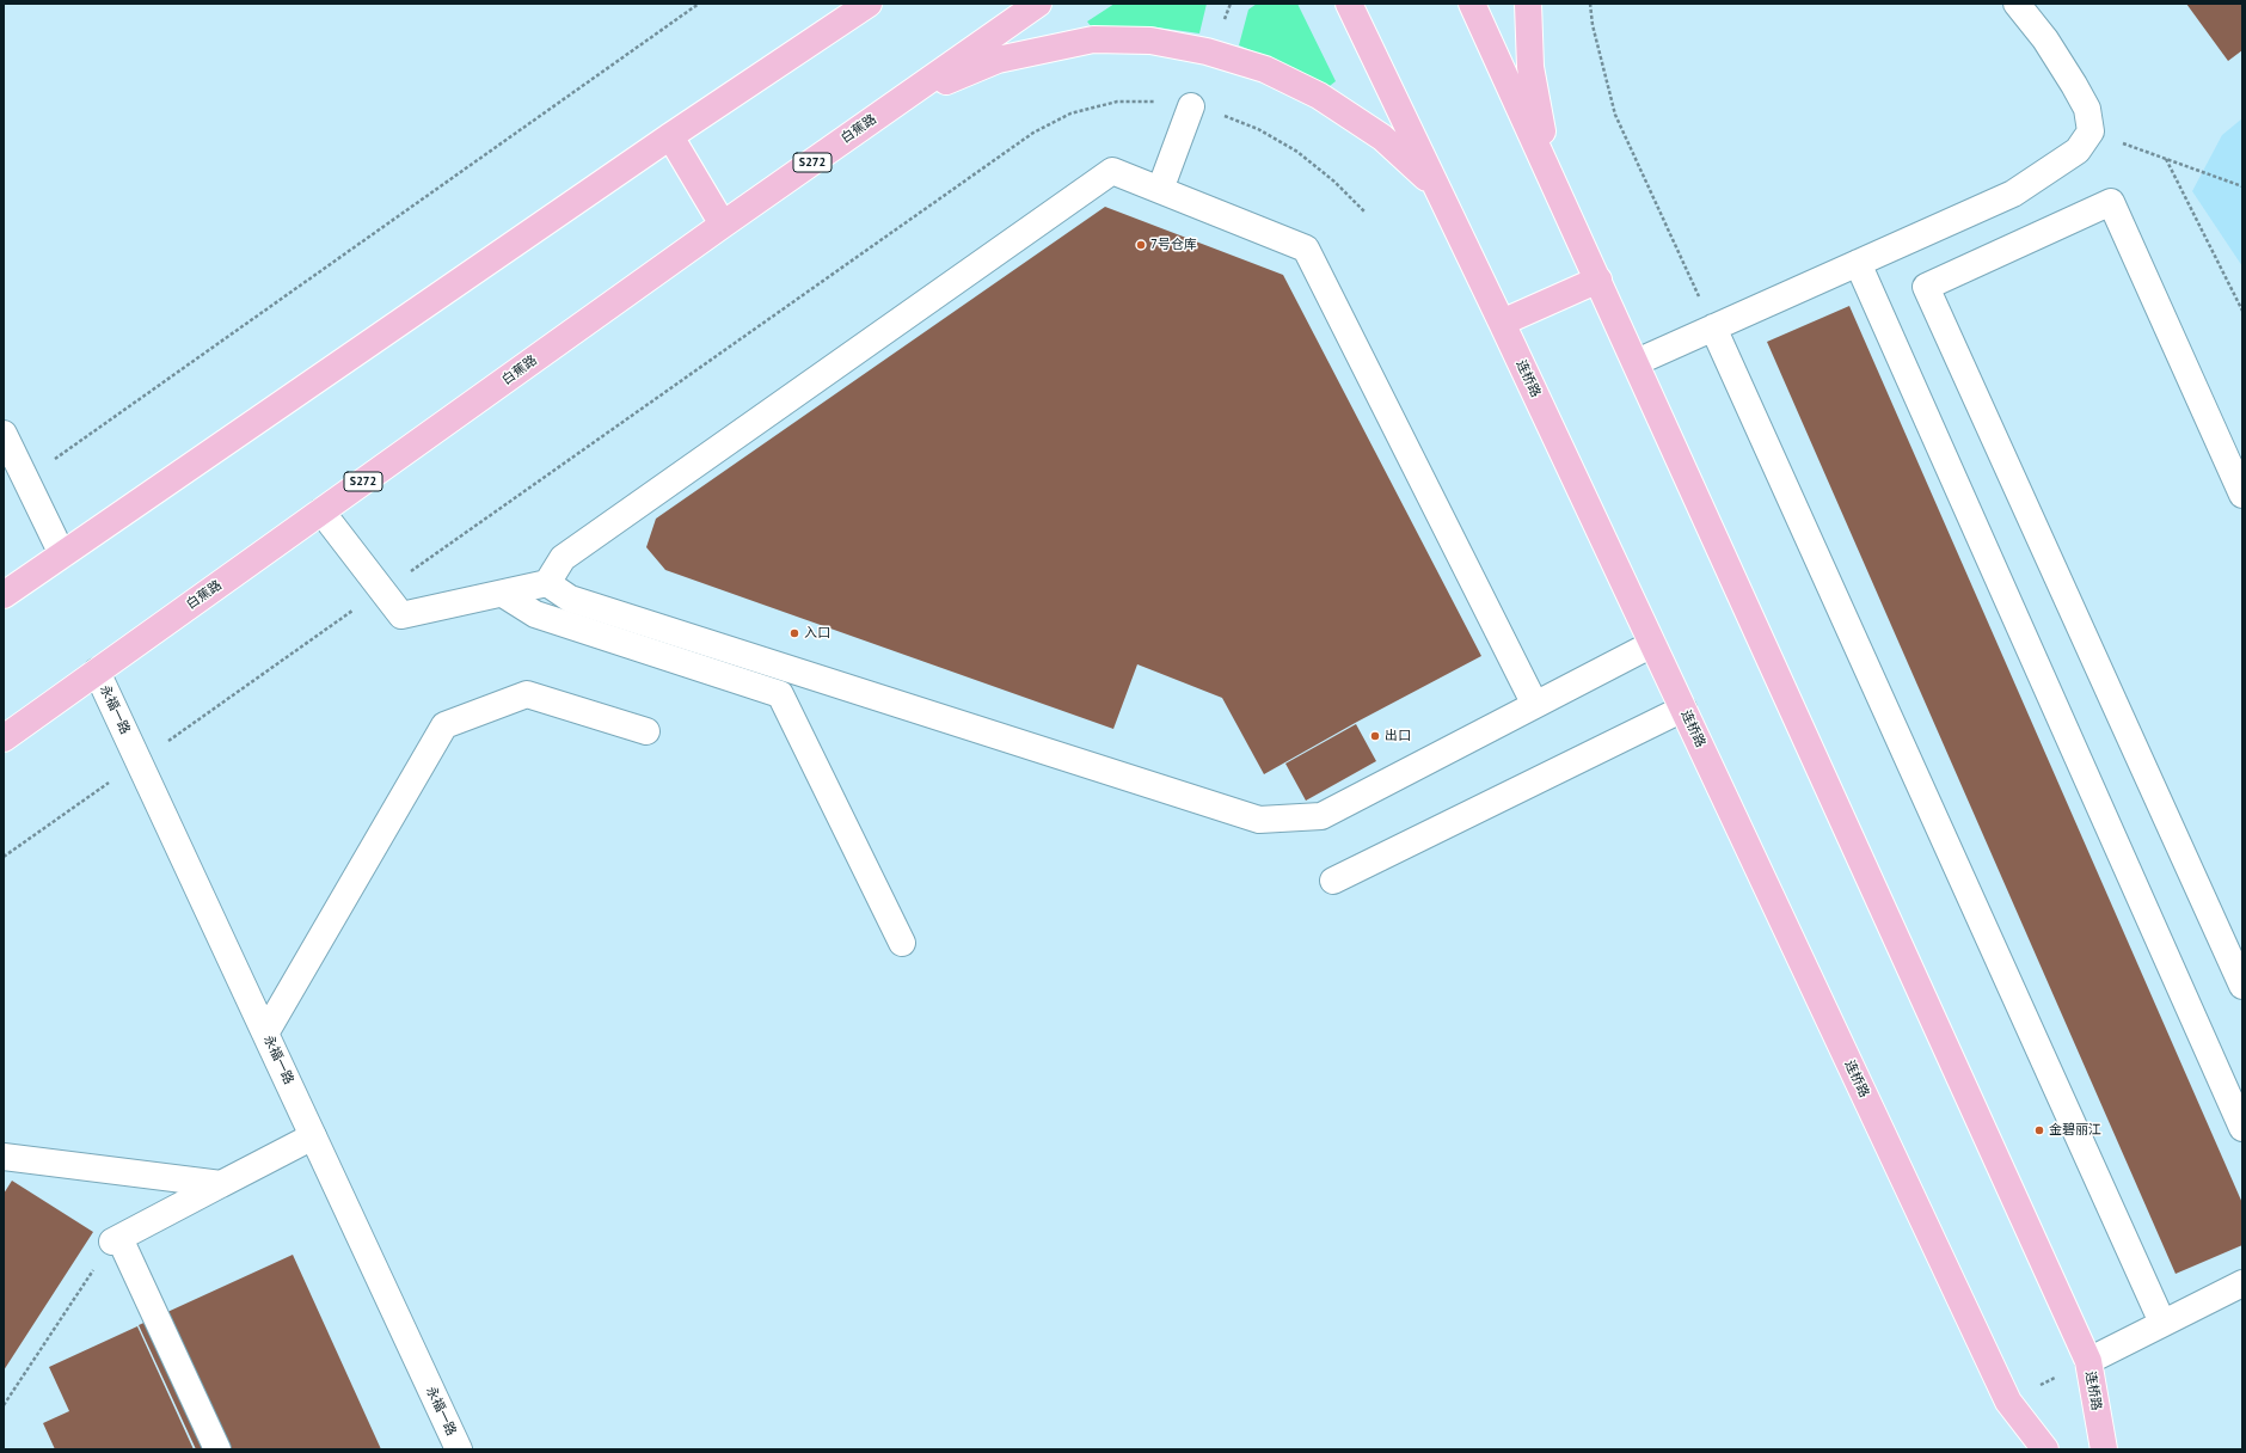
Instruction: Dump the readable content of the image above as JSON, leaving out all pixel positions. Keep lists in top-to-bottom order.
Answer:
{
  "streets": {
    "main road": ["白蕉路", "S272", "连桥路"],
    "street": ["永福一路"]
  },
  "crossings": [
    ["白蕉路", "永福一路"]
  ],
  "places": [
    "7号仓库",
    "入口",
    "出口",
    "金碧丽江"
  ]
}
